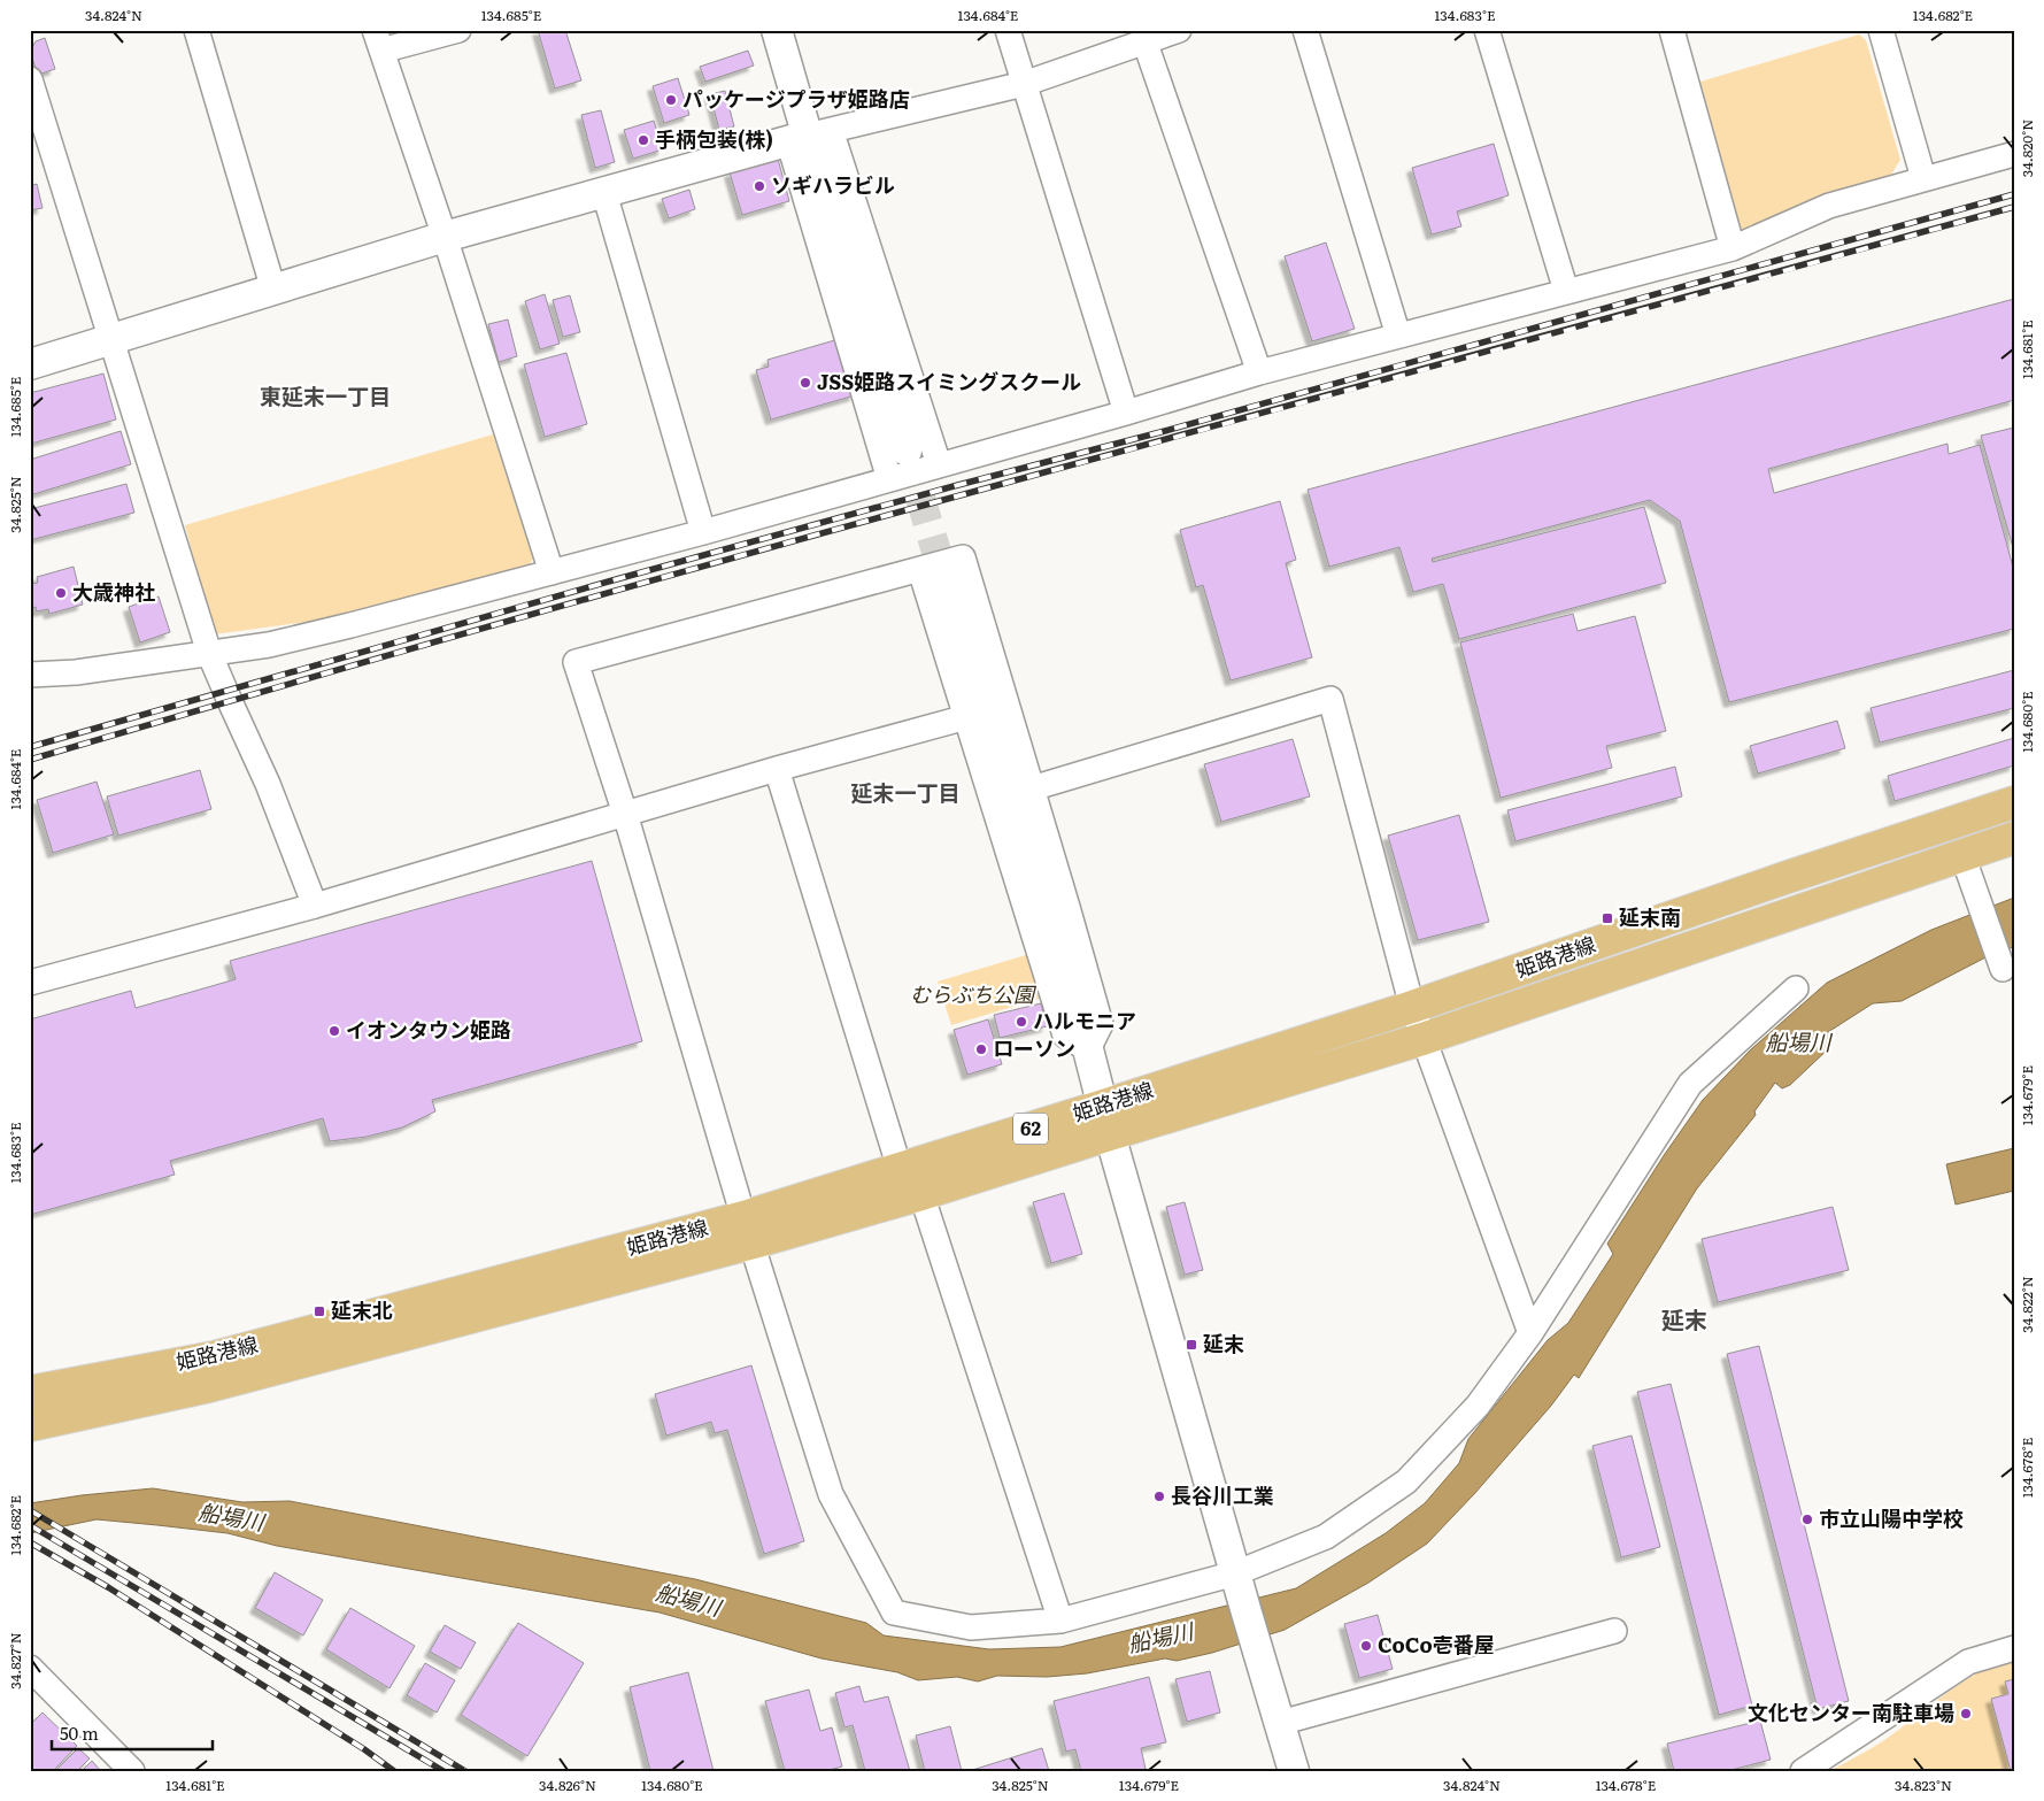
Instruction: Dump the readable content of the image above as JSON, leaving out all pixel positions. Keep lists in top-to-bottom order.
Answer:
{
  "streets": {
    "main road": ["姫路港線", "62"]
  },
  "districts": ["東延末一丁目", "延末一丁目", "延末"],
  "water": ["船場川"],
  "parks": ["むらぶち公園"],
  "places": {
    "other": [
      "パッケージプラザ姫路店",
      "手柄包装(株)",
      "ソギハラビル",
      "JSS姫路スイミングスクール",
      "大歳神社",
      "ハルモニア",
      "イオンタウン姫路",
      "ローソン",
      "長谷川工業",
      "市立山陽中学校",
      "CoCo壱番屋",
      "文化センター南駐車場"
    ],
    "transit": ["延末南", "延末北", "延末"]
  },
  "scale_bar": "50 m",
  "coordinates": [
    "34.824°N",
    "134.685°E",
    "134.684°E",
    "134.683°E",
    "134.682°E",
    "34.820°N",
    "134.681°E",
    "34.825°N",
    "134.680°E",
    "134.679°E",
    "34.822°N",
    "134.678°E",
    "34.827°N",
    "34.826°N",
    "34.823°N"
  ]
}
